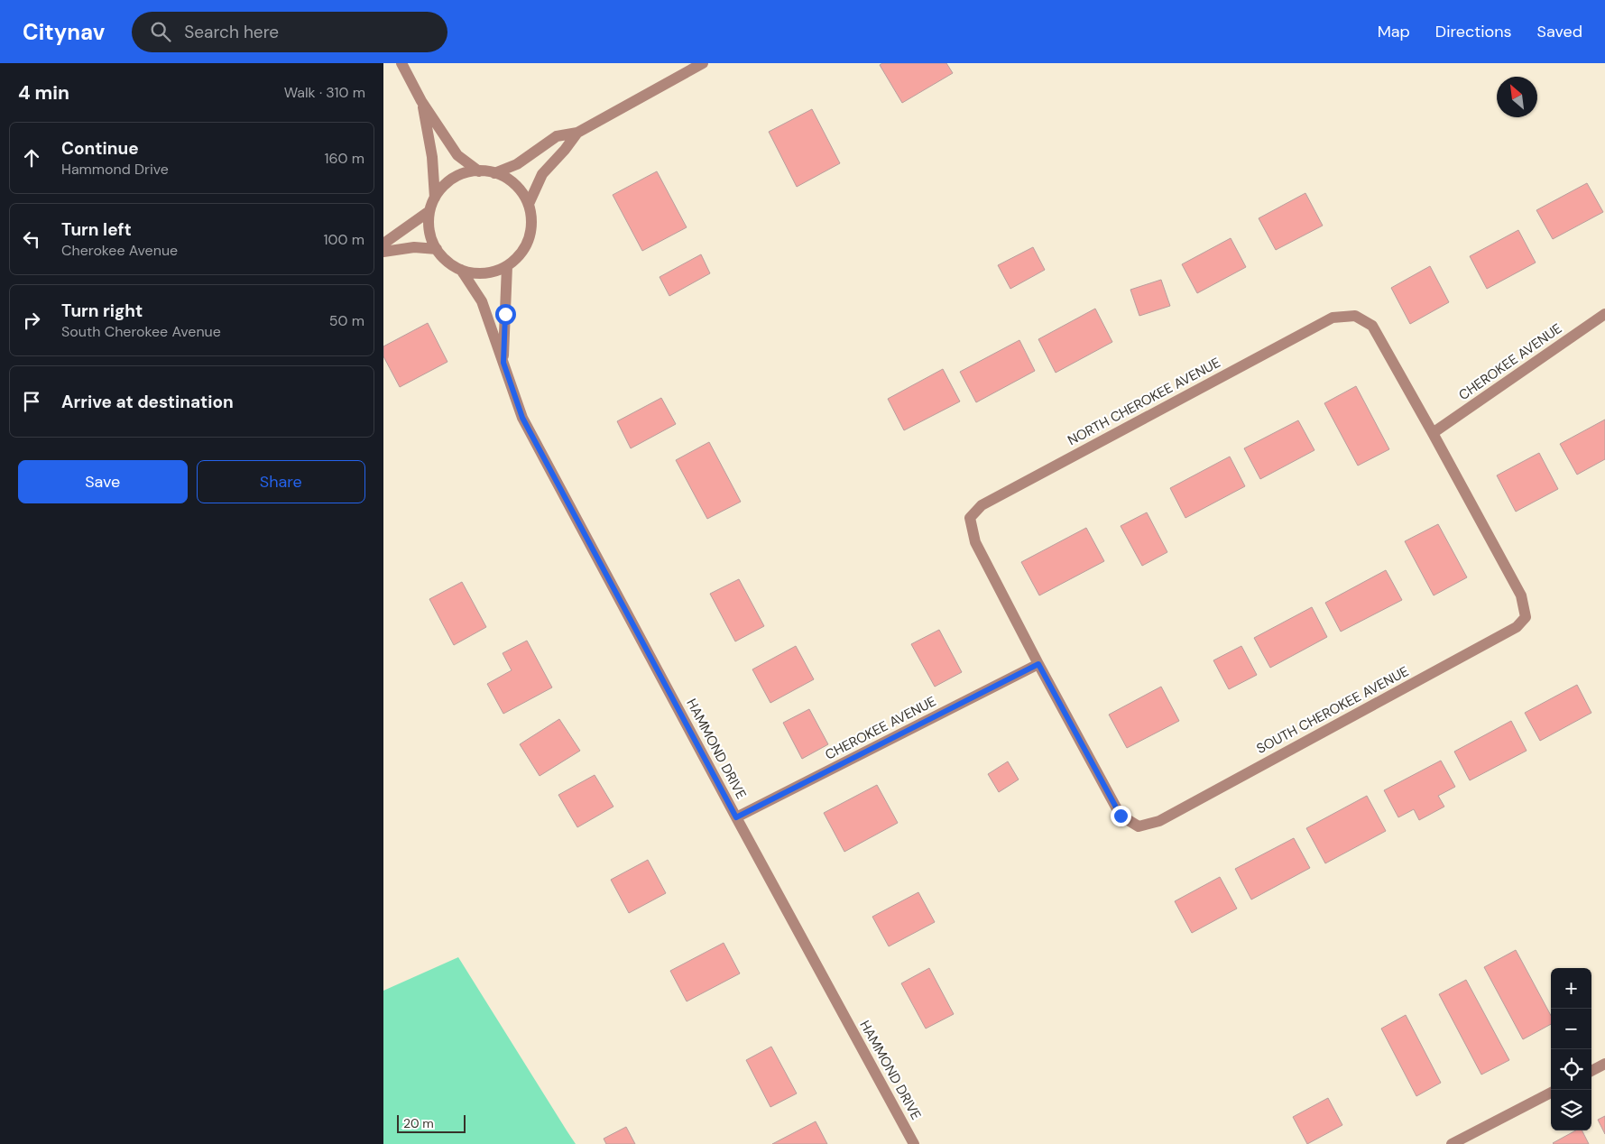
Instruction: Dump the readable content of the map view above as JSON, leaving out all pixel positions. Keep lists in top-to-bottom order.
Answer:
{
  "streets": {
    "street": [
      "CHEROKEE AVENUE",
      "NORTH CHEROKEE AVENUE",
      "SOUTH CHEROKEE AVENUE",
      "HAMMOND DRIVE"
    ]
  },
  "crossings": [
    ["CHEROKEE AVENUE", "NORTH CHEROKEE AVENUE"],
    ["CHEROKEE AVENUE", "SOUTH CHEROKEE AVENUE"],
    ["CHEROKEE AVENUE", "HAMMOND DRIVE"],
    ["NORTH CHEROKEE AVENUE", "SOUTH CHEROKEE AVENUE"]
  ],
  "scale_bar": "20 m",
  "north": "top left",
  "page": {
    "header": "Citynav",
    "search": "Search here",
    "nav": ["Map", "Directions", "Saved"],
    "heading": ["4 min", "Walk · 310 m"],
    "list": [
      ["Continue", "Hammond Drive", "160 m"],
      ["Turn left", "Cherokee Avenue", "100 m"],
      ["Turn right", "South Cherokee Avenue", "50 m"],
      "Arrive at destination"
    ],
    "buttons": ["Save", "Share"],
    "map_buttons": ["+", "−"],
    "scale": "20 m"
  }
}
